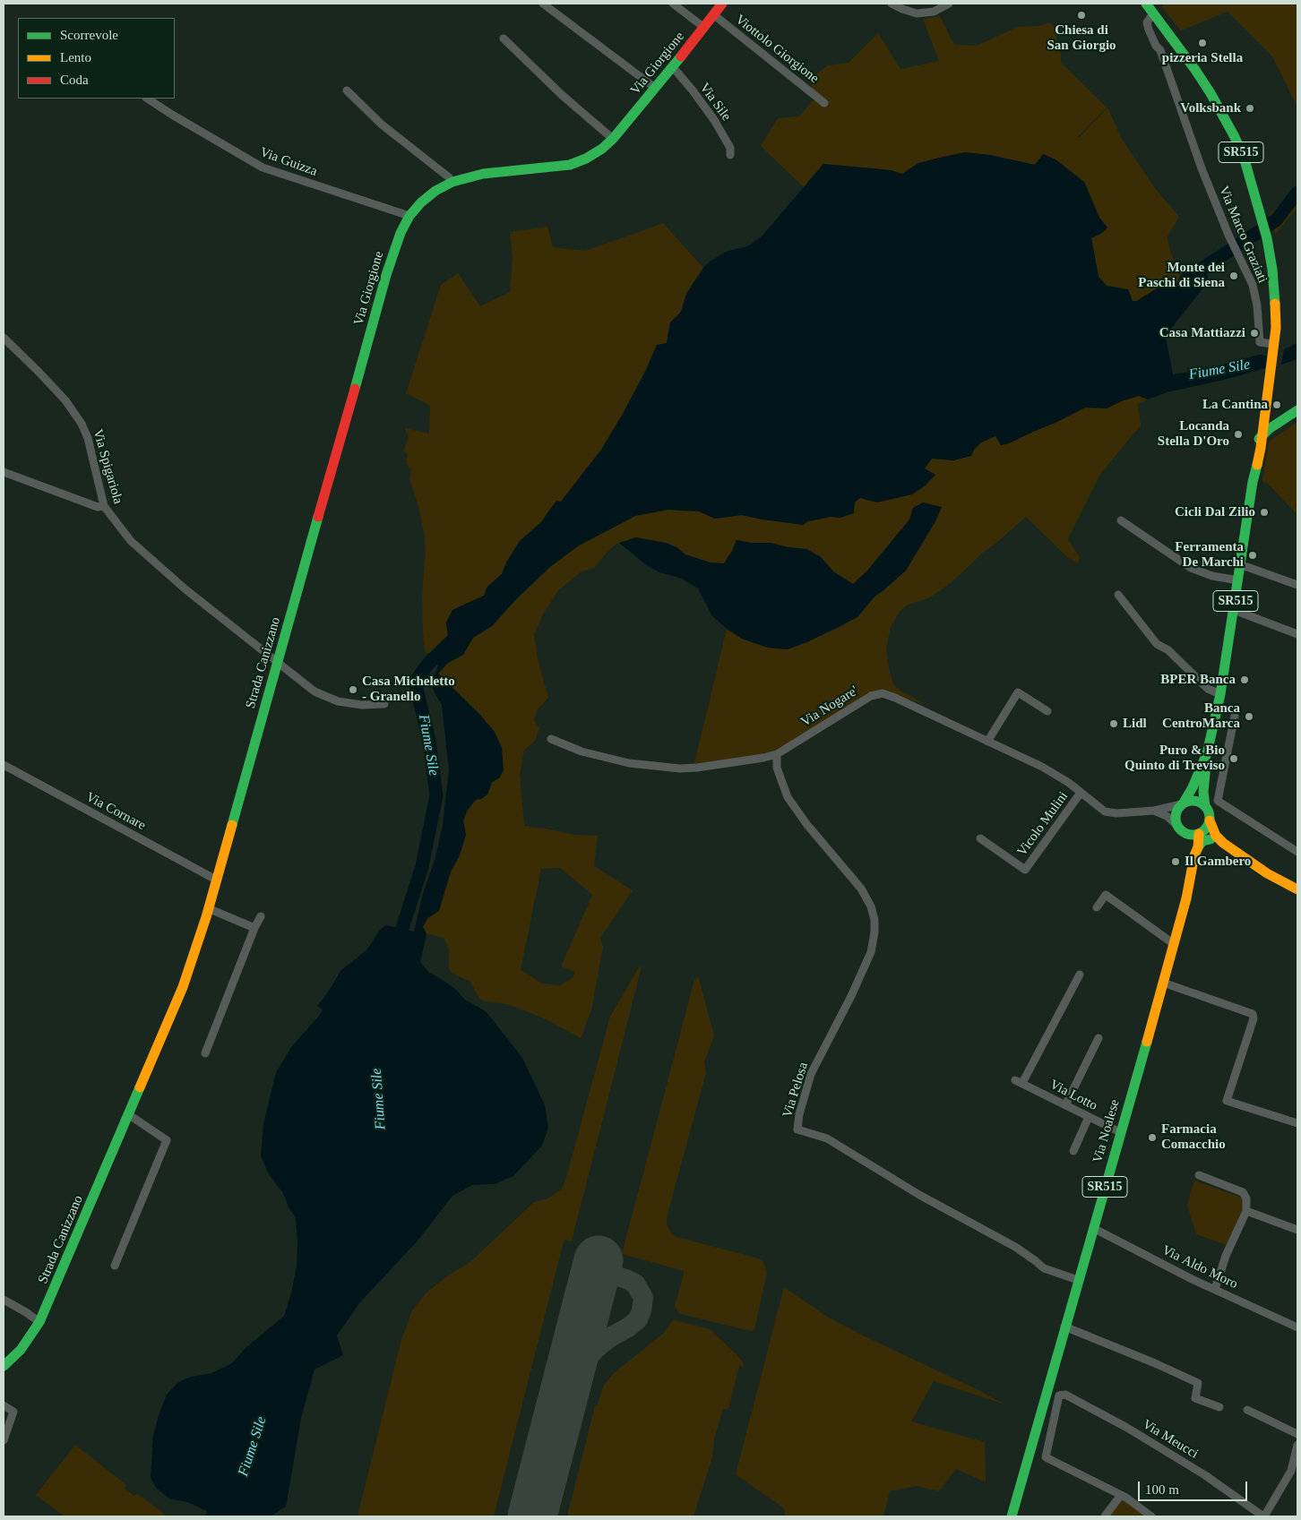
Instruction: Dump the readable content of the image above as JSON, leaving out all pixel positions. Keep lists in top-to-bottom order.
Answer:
{
  "streets": {
    "main road": [
      "Via Giorgione",
      "SR515",
      "Strada Canizzano",
      "Via Noalese"
    ],
    "street": [
      "Viottolo Giorgione",
      "Via Sile",
      "Via Guizza",
      "Via Marco Graziati",
      "Via Spigariola",
      "Via Nogare'",
      "Via Cornare",
      "Vicolo Mulini",
      "Via Pelosa",
      "Via Lotto",
      "Via Aldo Moro",
      "Via Meucci"
    ]
  },
  "crossings": [
    ["Viottolo Giorgione", "Via Giorgione"],
    ["Via Giorgione", "Via Sile"],
    ["Via Giorgione", "Via Guizza"],
    ["Via Giorgione", "Strada Canizzano"],
    ["SR515", "Via Marco Graziati"],
    ["SR515", "Via Nogare'"],
    ["SR515", "Via Noalese"],
    ["Via Spigariola", "Strada Canizzano"],
    ["Strada Canizzano", "Via Cornare"],
    ["Via Nogare'", "Vicolo Mulini"],
    ["Via Nogare'", "Via Pelosa"],
    ["Via Nogare'", "Via Noalese"],
    ["Via Pelosa", "Via Noalese"],
    ["Via Lotto", "Via Noalese"],
    ["Via Noalese", "Via Aldo Moro"],
    ["Via Noalese", "Via Meucci"]
  ],
  "water": ["Fiume Sile"],
  "places": [
    "Chiesa di San Giorgio",
    "pizzeria Stella",
    "Volksbank",
    "Monte dei Paschi di Siena",
    "Casa Mattiazzi",
    "La Cantina",
    "Locanda Stella D'Oro",
    "Cicli Dal Zilio",
    "Ferramenta De Marchi",
    "BPER Banca",
    "Casa Micheletto - Granello",
    "Banca CentroMarca",
    "Lidl",
    "Puro & Bio Quinto di Treviso",
    "Il Gambero",
    "Farmacia Comacchio"
  ],
  "legend": ["Scorrevole", "Lento", "Coda"],
  "scale_bar": "100 m"
}
